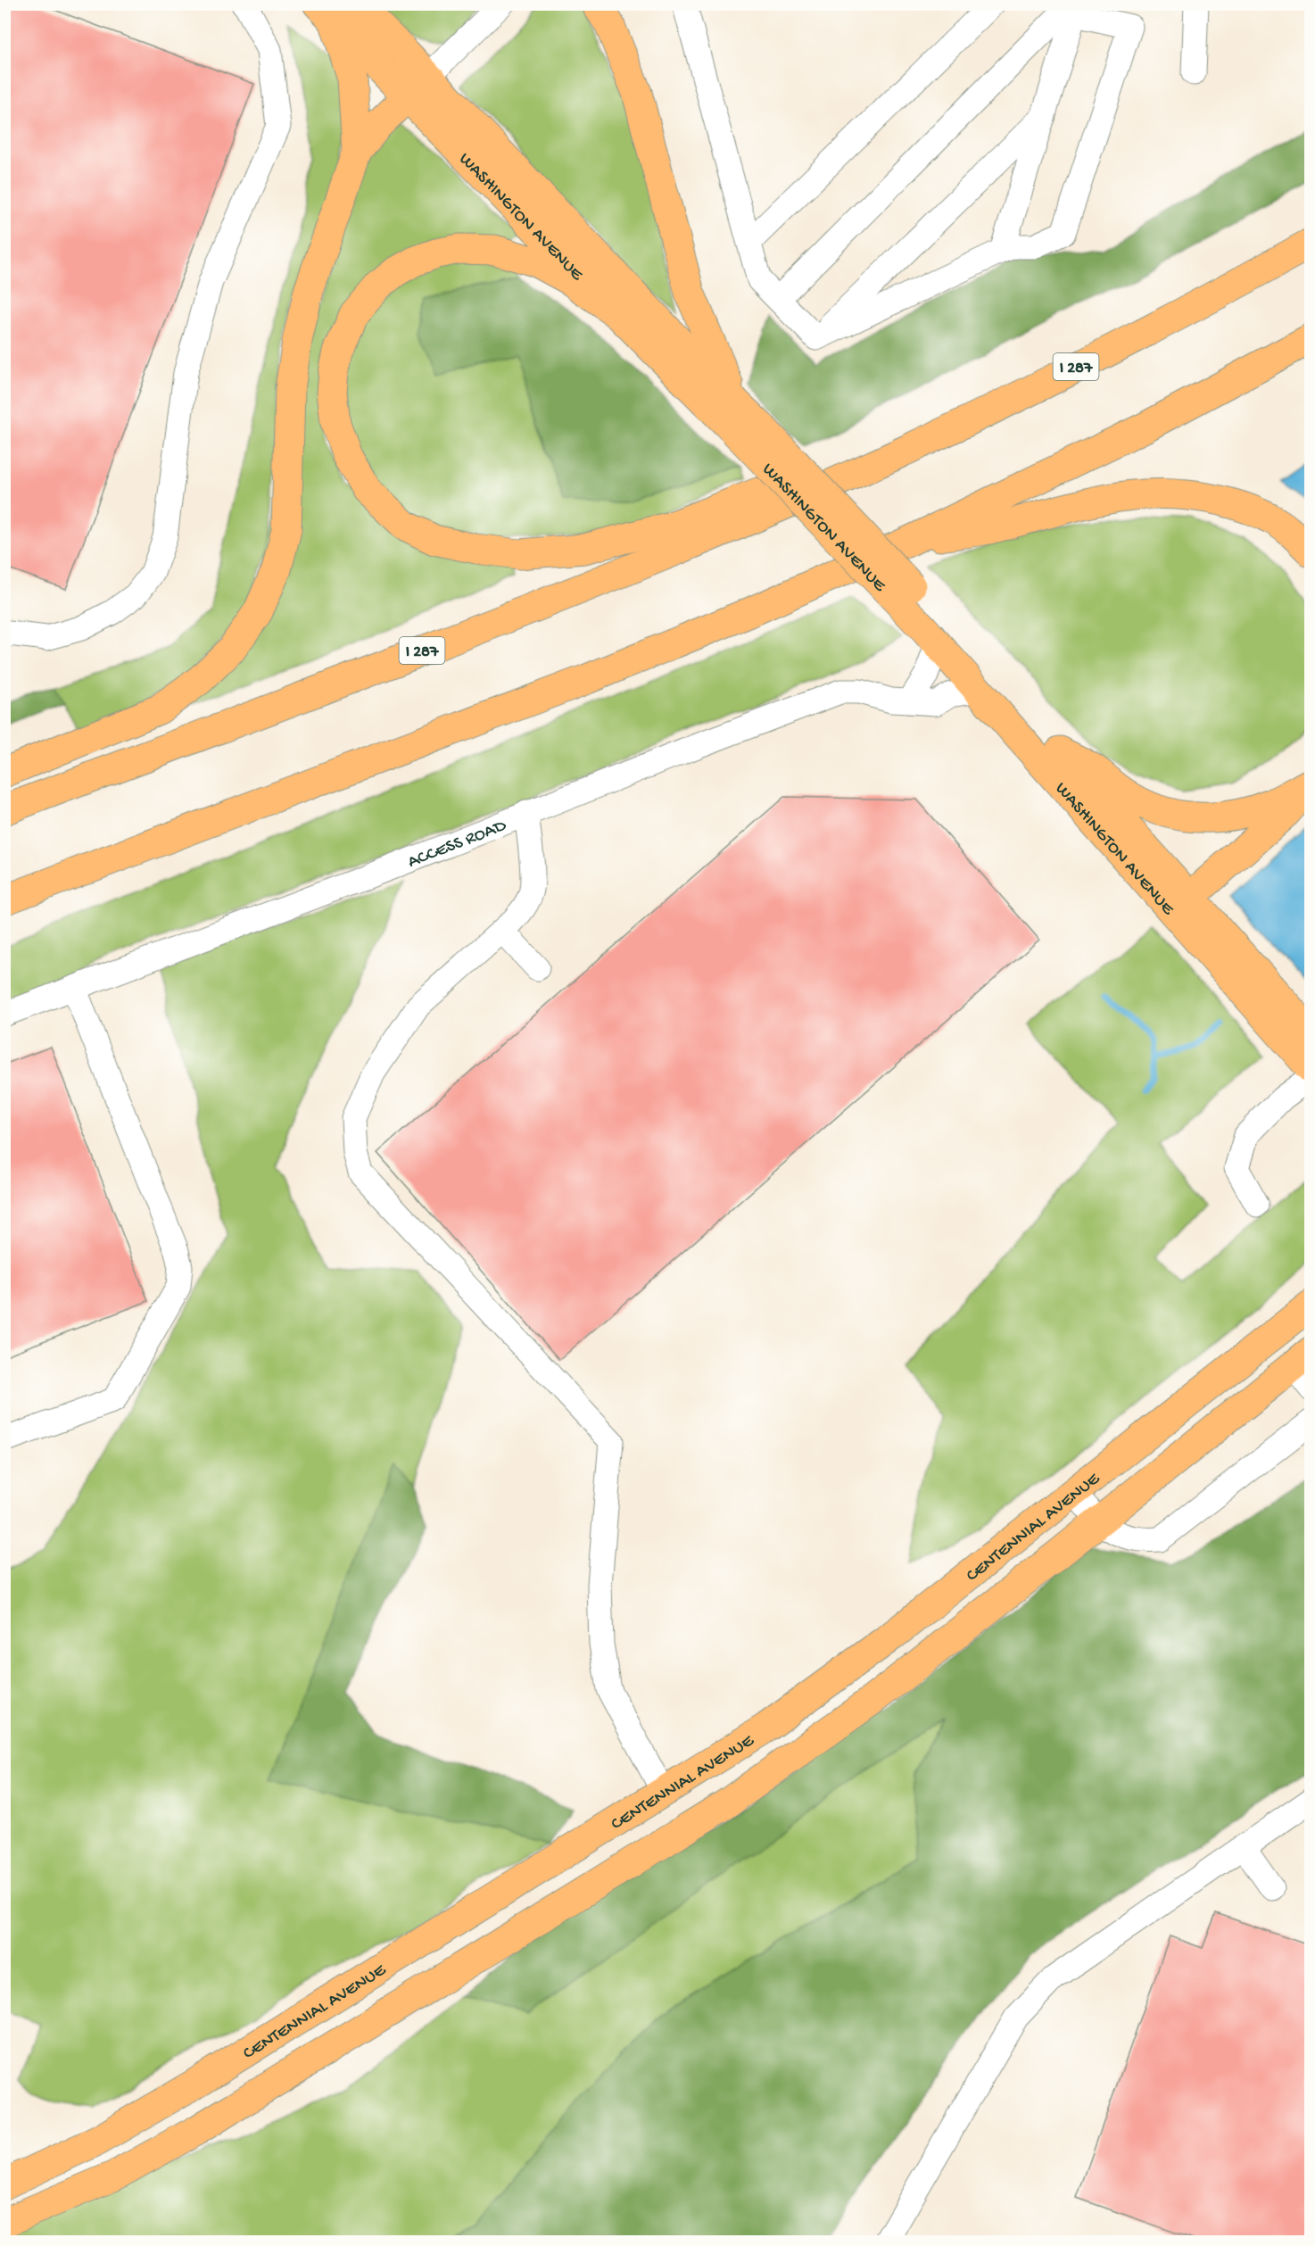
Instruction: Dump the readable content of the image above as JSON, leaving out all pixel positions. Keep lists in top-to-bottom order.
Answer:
{
  "streets": {
    "main road": ["WASHINGTON AVENUE", "I 287", "CENTENNIAL AVENUE"],
    "street": ["ACCESS ROAD"]
  },
  "crossings": [
    ["WASHINGTON AVENUE", "ACCESS ROAD"]
  ]
}
